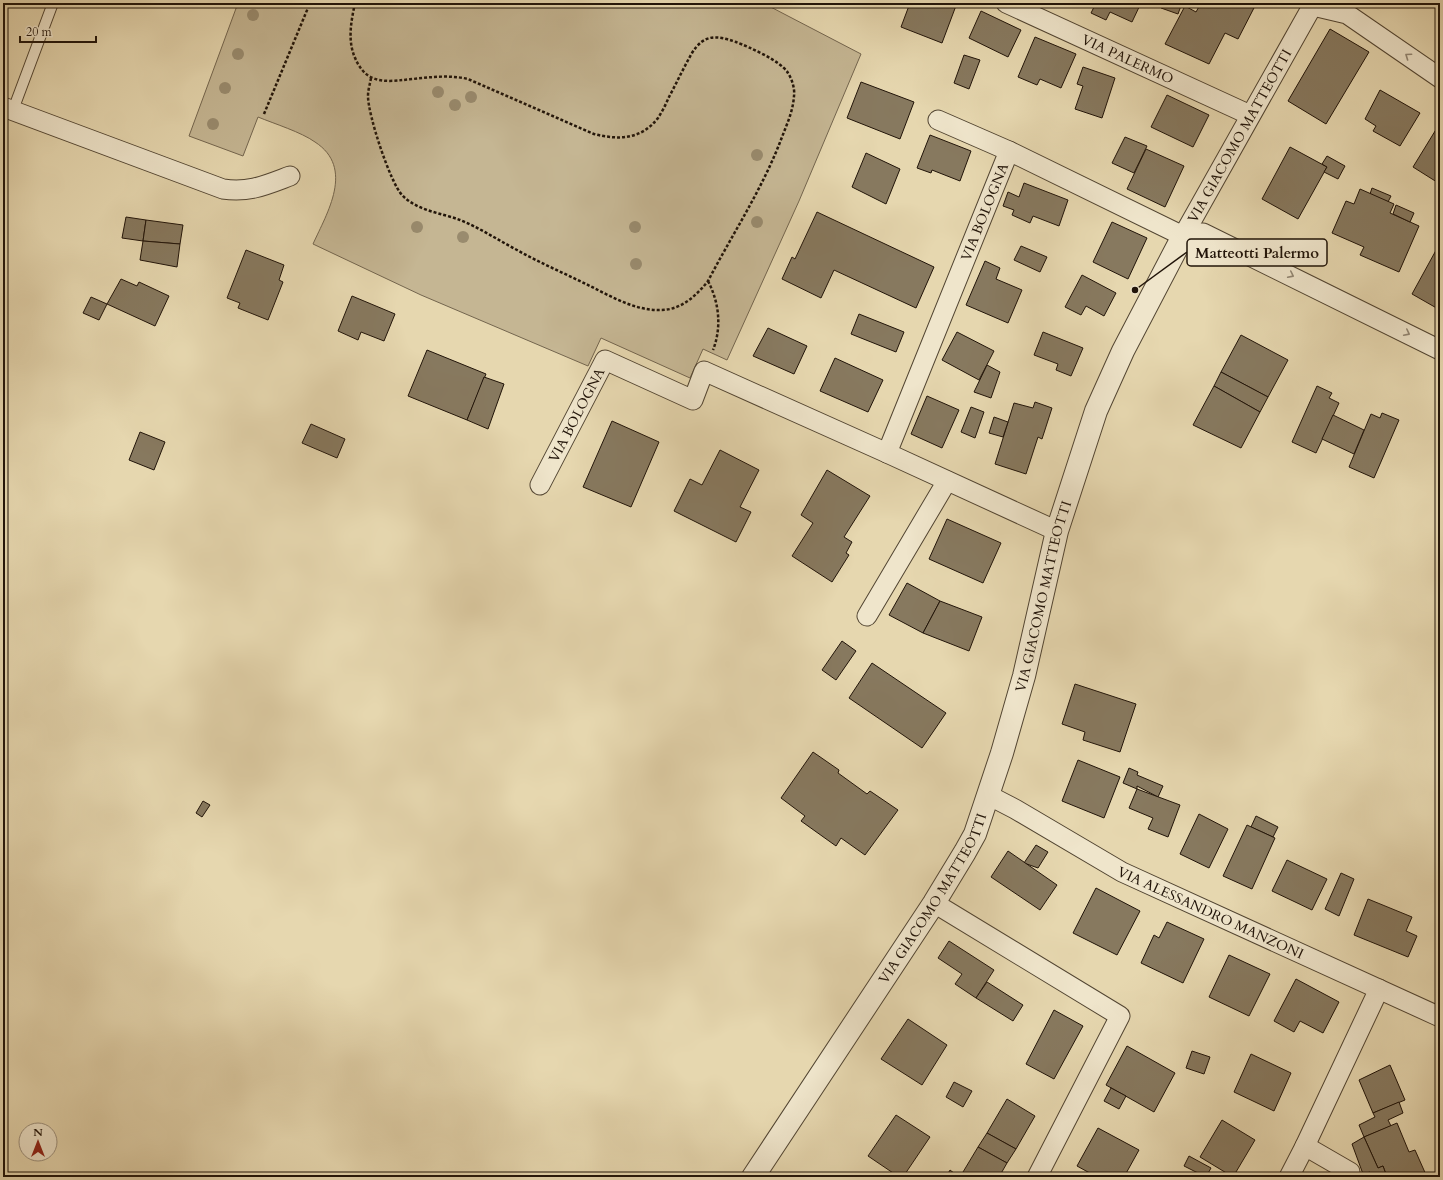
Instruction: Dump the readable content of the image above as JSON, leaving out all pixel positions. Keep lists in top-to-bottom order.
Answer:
{
  "streets": {
    "street": [
      "VIA PALERMO",
      "VIA GIACOMO MATTEOTTI",
      "VIA BOLOGNA",
      "VIA ALESSANDRO MANZONI"
    ]
  },
  "crossings": [
    ["VIA PALERMO", "VIA GIACOMO MATTEOTTI"],
    ["VIA GIACOMO MATTEOTTI", "VIA BOLOGNA"],
    ["VIA GIACOMO MATTEOTTI", "VIA ALESSANDRO MANZONI"]
  ],
  "places": ["Matteotti Palermo"],
  "scale_bar": "20 m",
  "north": "top"
}
